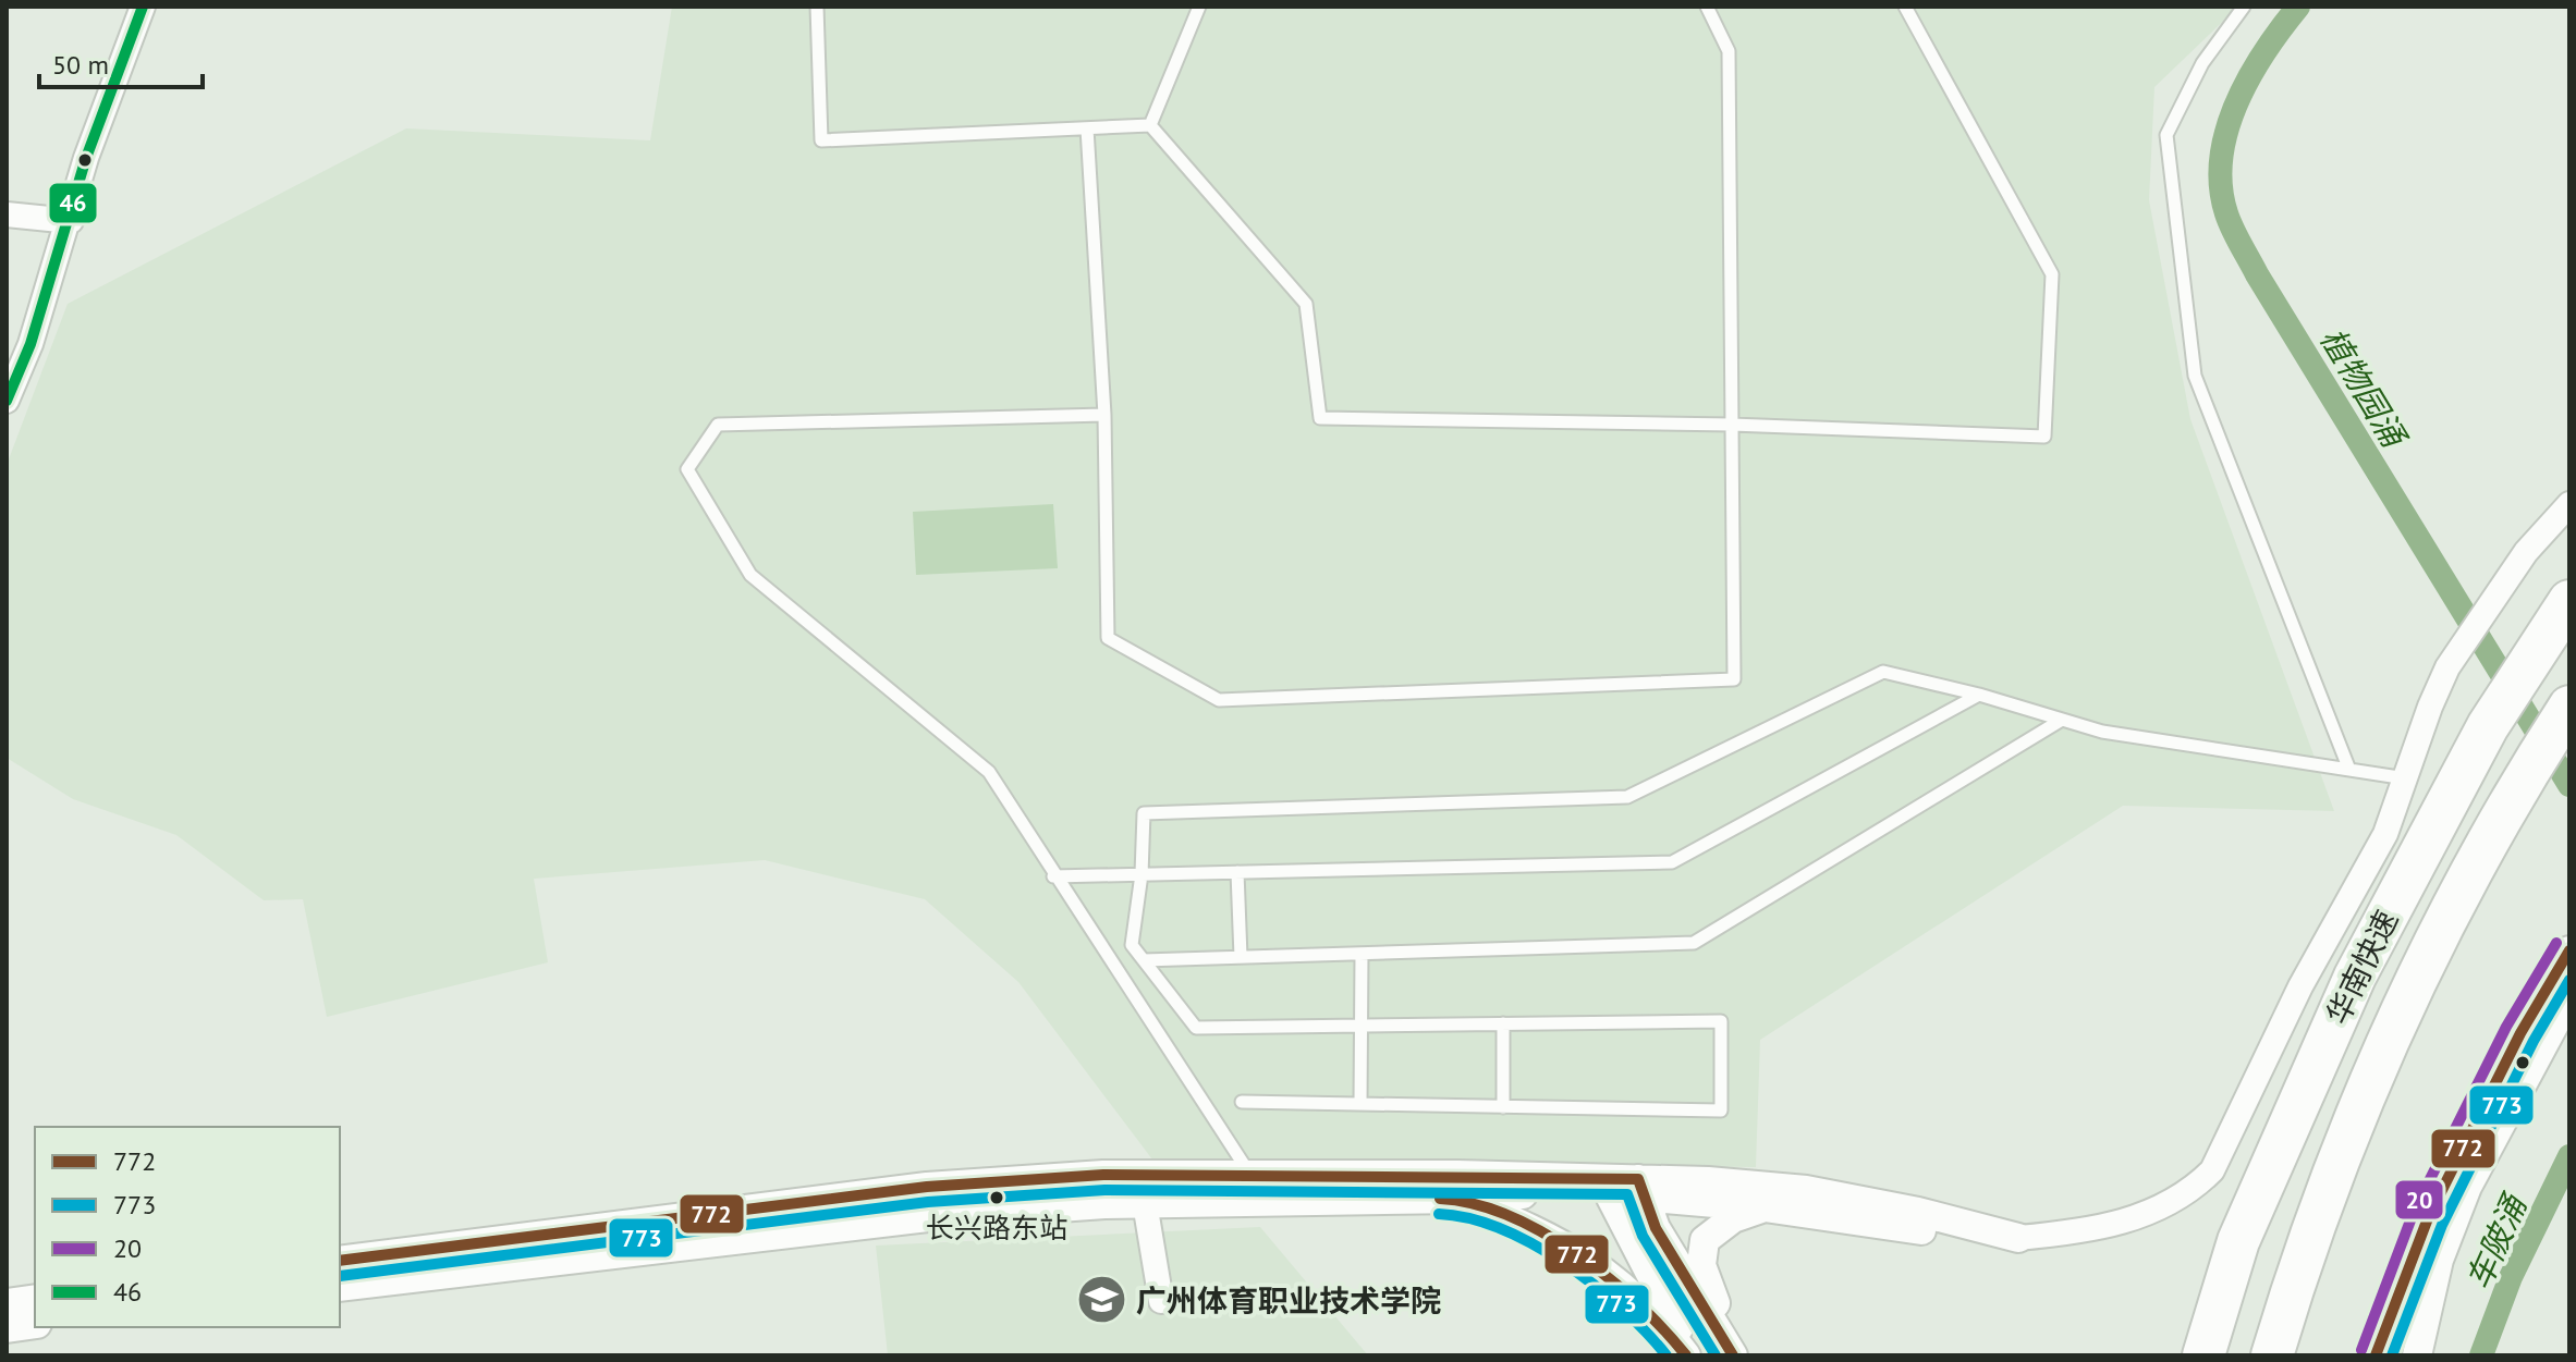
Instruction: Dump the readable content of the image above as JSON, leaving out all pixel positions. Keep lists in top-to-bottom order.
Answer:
{
  "streets": {
    "highway": ["华南快速"]
  },
  "water": ["植物园涌", "车陂涌"],
  "places": {
    "other": ["长兴路东站"],
    "school or university": ["广州体育职业技术学院"]
  },
  "lines": [
    "transit line 46",
    "transit line 20",
    "transit line 772",
    "transit line 773"
  ],
  "legend": [
    "772",
    "773",
    "20",
    "46"
  ],
  "scale_bar": "50 m"
}
